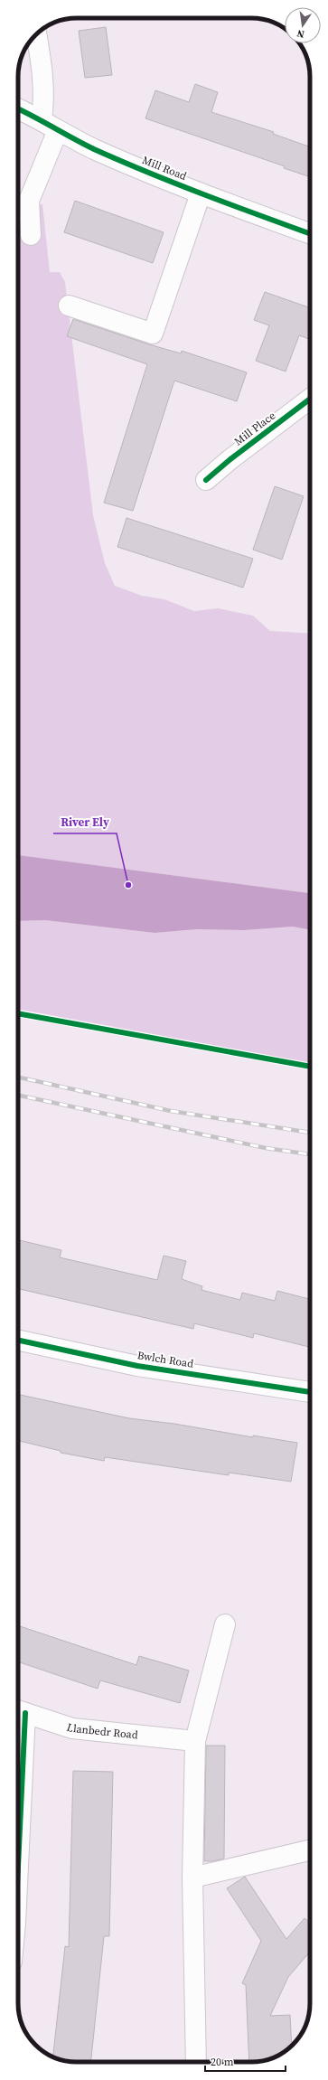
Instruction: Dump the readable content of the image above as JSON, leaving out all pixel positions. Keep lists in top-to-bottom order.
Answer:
{
  "streets": {
    "street": [
      "Mill Road",
      "Mill Place",
      "Bwlch Road",
      "Llanbedr Road"
    ]
  },
  "places": ["River Ely"],
  "scale_bar": "20 m",
  "north": "bottom"
}
